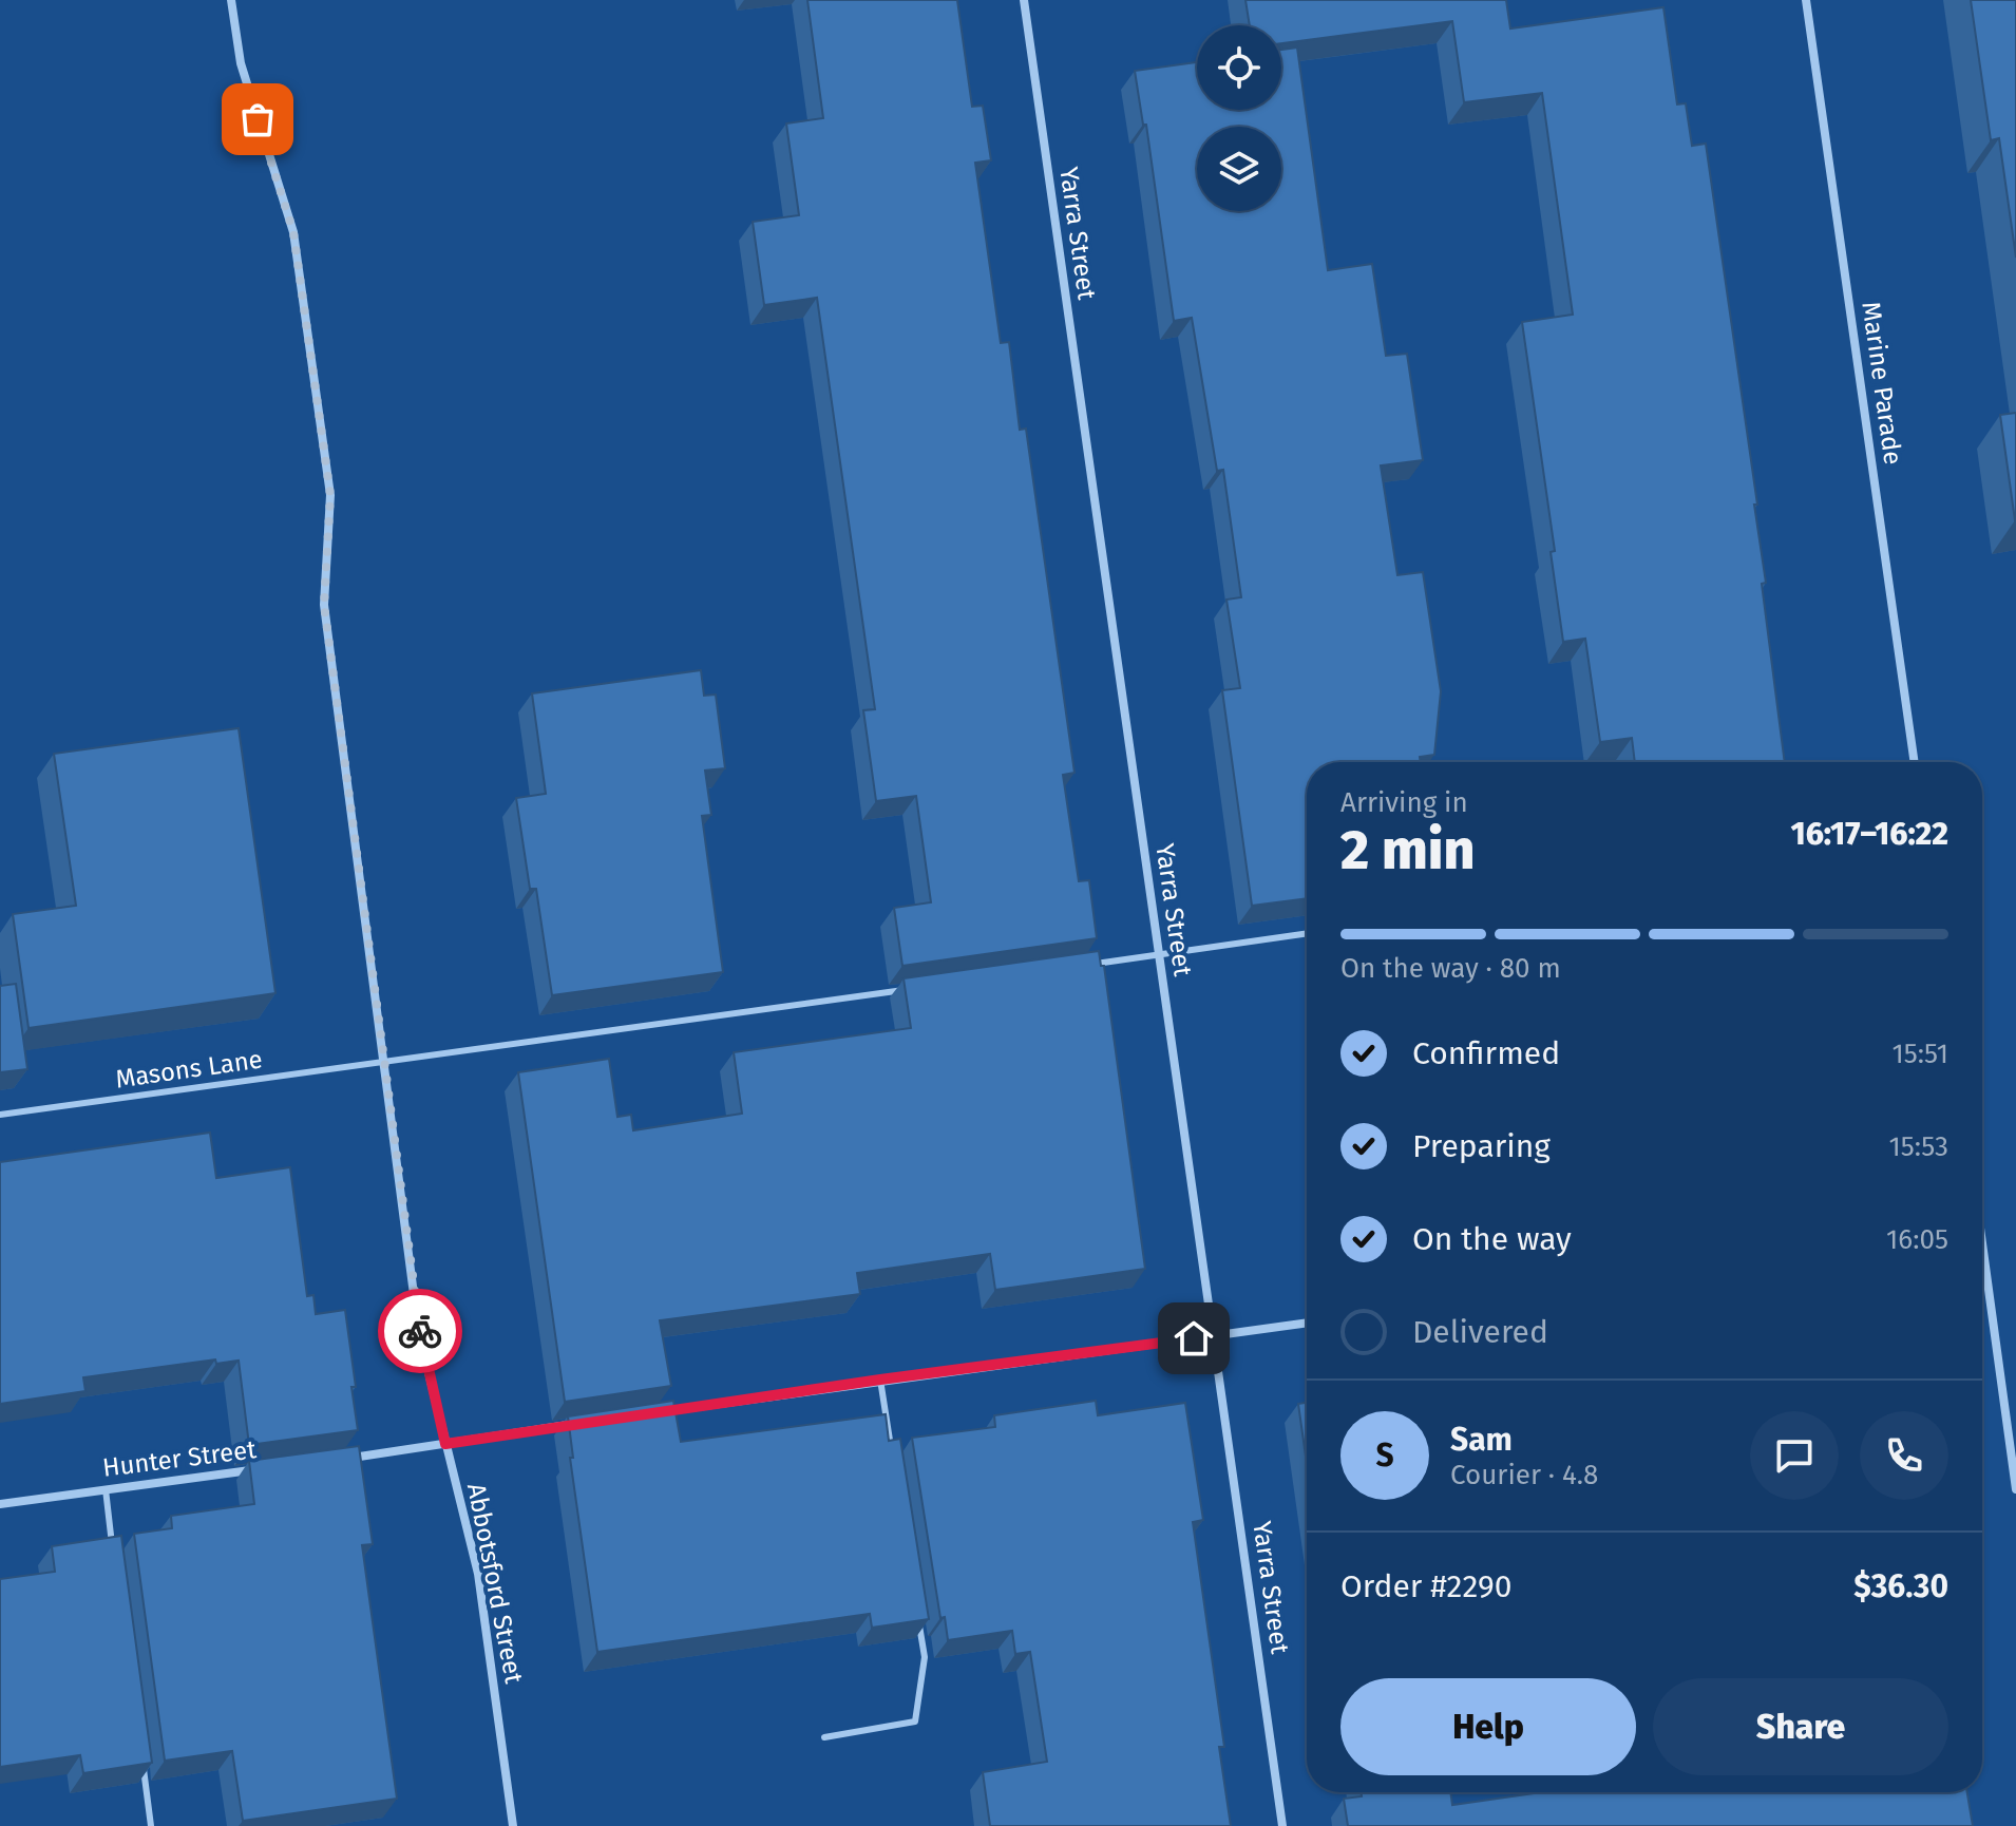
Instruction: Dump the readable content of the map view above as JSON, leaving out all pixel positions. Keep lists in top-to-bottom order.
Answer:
{
  "streets": {
    "street": [
      "Yarra Street",
      "Marine Parade",
      "Hunter Street",
      "Abbotsford Street"
    ],
    "lane": ["Masons Lane"]
  },
  "crossings": [
    ["Masons Lane", "Abbotsford Street"]
  ],
  "page": {
    "heading": ["2 min", "Arriving in", "16:17–16:22"],
    "panel": [
      "Sam",
      "Courier · 4.8",
      "Order #2290",
      "$36.30"
    ],
    "bar": "On the way · 80 m",
    "list": [
      ["Confirmed", "15:51"],
      ["Preparing", "15:53"],
      ["On the way", "16:05"],
      "Delivered"
    ],
    "round": "S",
    "buttons": ["Help", "Share"]
  }
}
